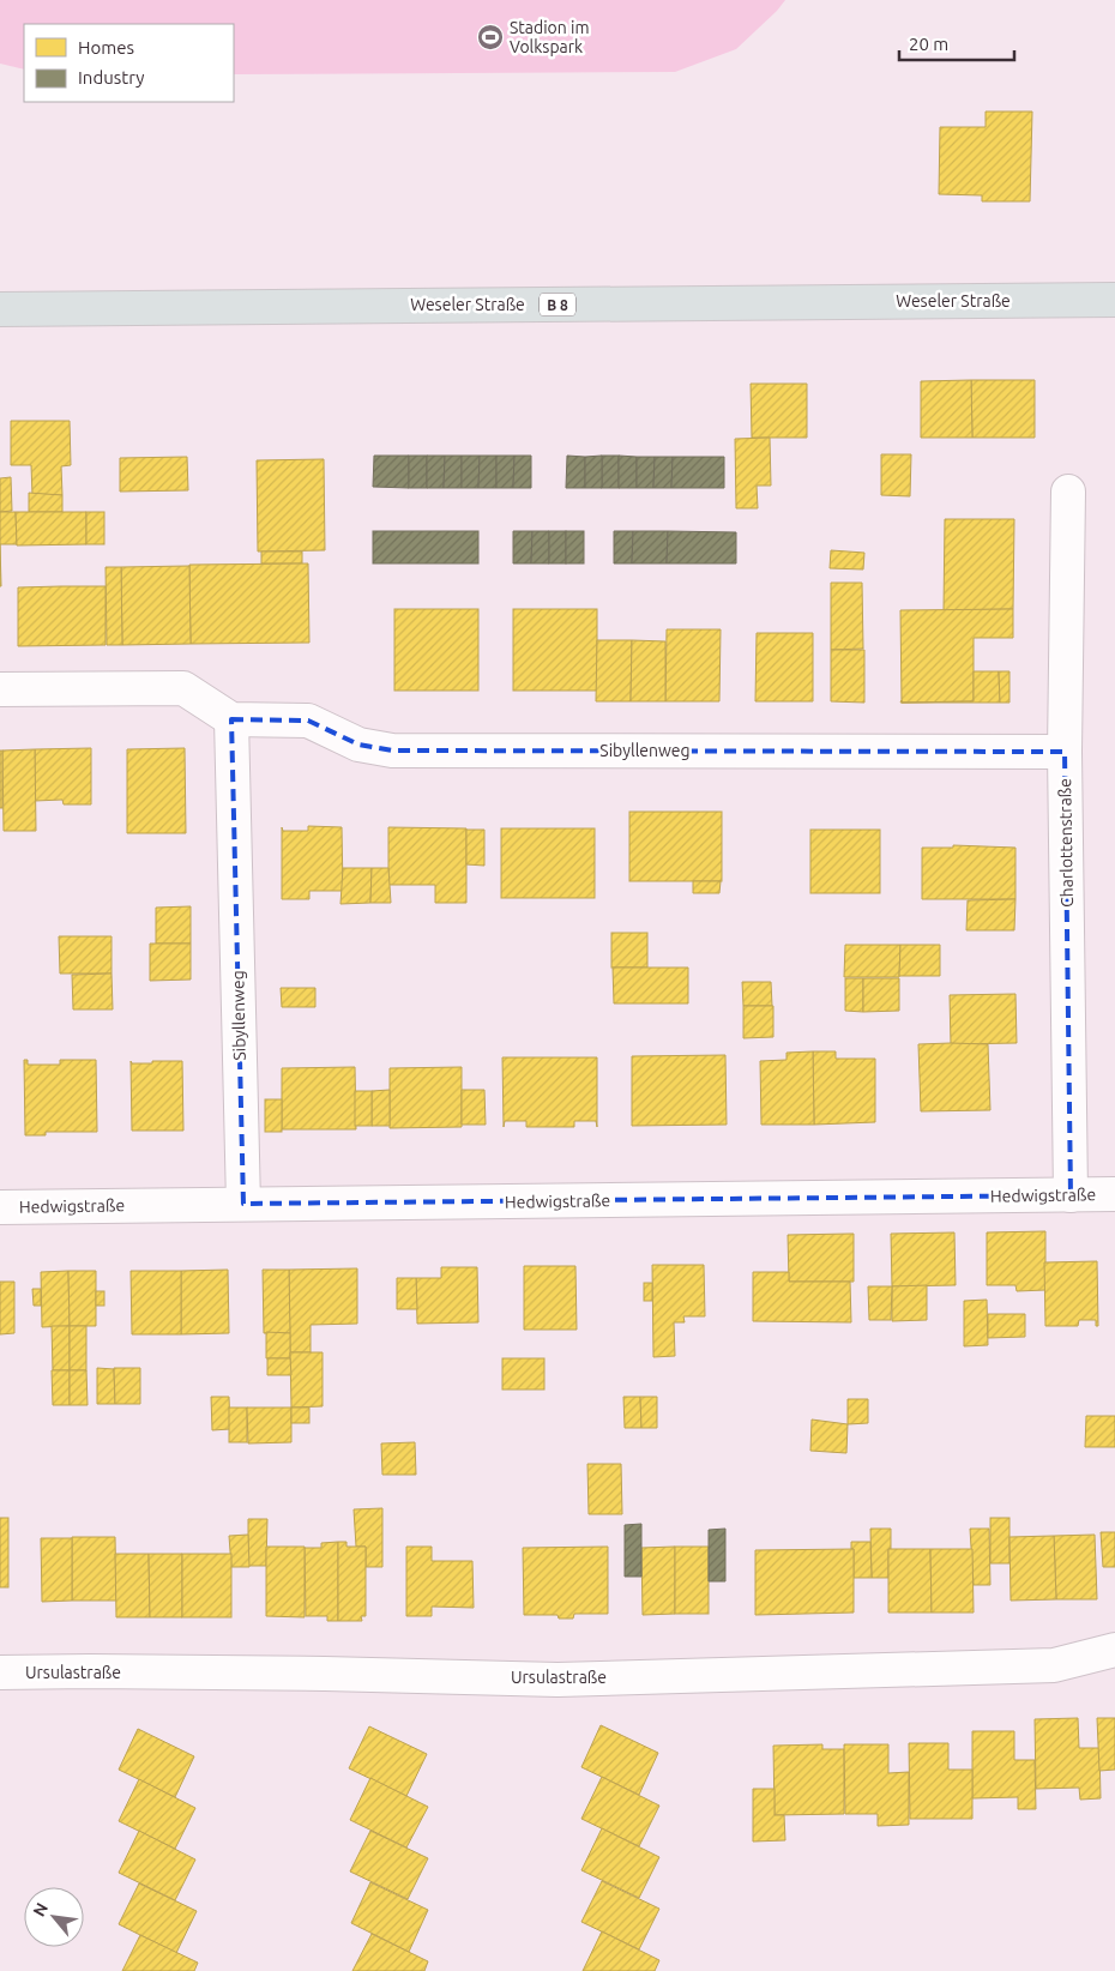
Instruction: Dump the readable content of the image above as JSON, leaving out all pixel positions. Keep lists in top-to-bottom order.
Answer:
{
  "streets": {
    "main road": ["Weseler Straße", "B 8"],
    "street": [
      "Sibyllenweg",
      "Charlottenstraße",
      "Hedwigstraße",
      "Ursulastraße"
    ]
  },
  "crossings": [
    ["Sibyllenweg", "Charlottenstraße"],
    ["Sibyllenweg", "Hedwigstraße"],
    ["Charlottenstraße", "Hedwigstraße"]
  ],
  "places": {
    "sports": ["Stadion im Volkspark"]
  },
  "legend": ["Homes", "Industry"],
  "scale_bar": "20 m",
  "north": "top left"
}
